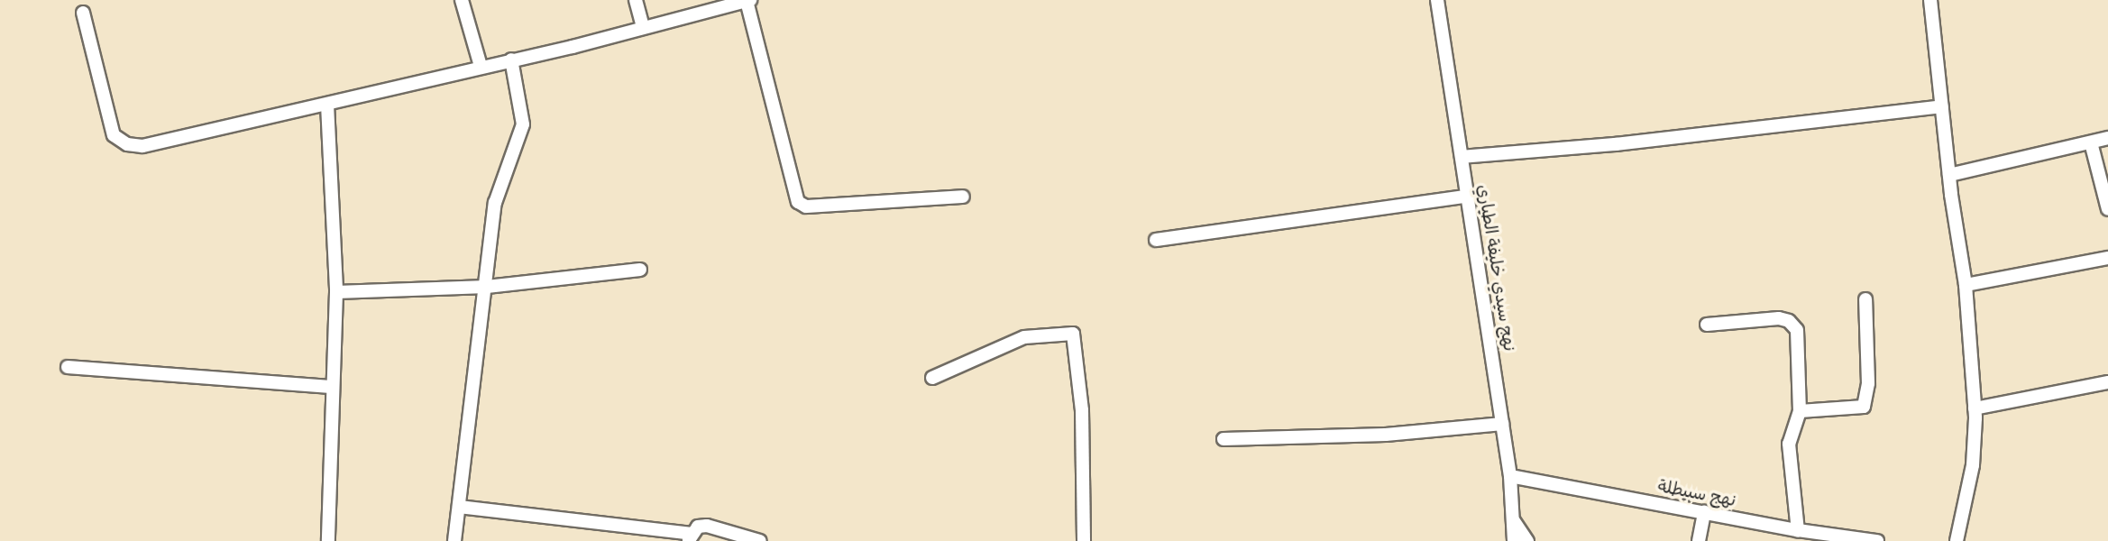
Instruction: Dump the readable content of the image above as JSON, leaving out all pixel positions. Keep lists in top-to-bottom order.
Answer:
{
  "streets": {
    "street": ["نهج سيدي خليفة الطياري", "نهج سبيطلة"]
  },
  "crossings": [
    ["نهج سيدي خليفة الطياري", "نهج سبيطلة"]
  ]
}
